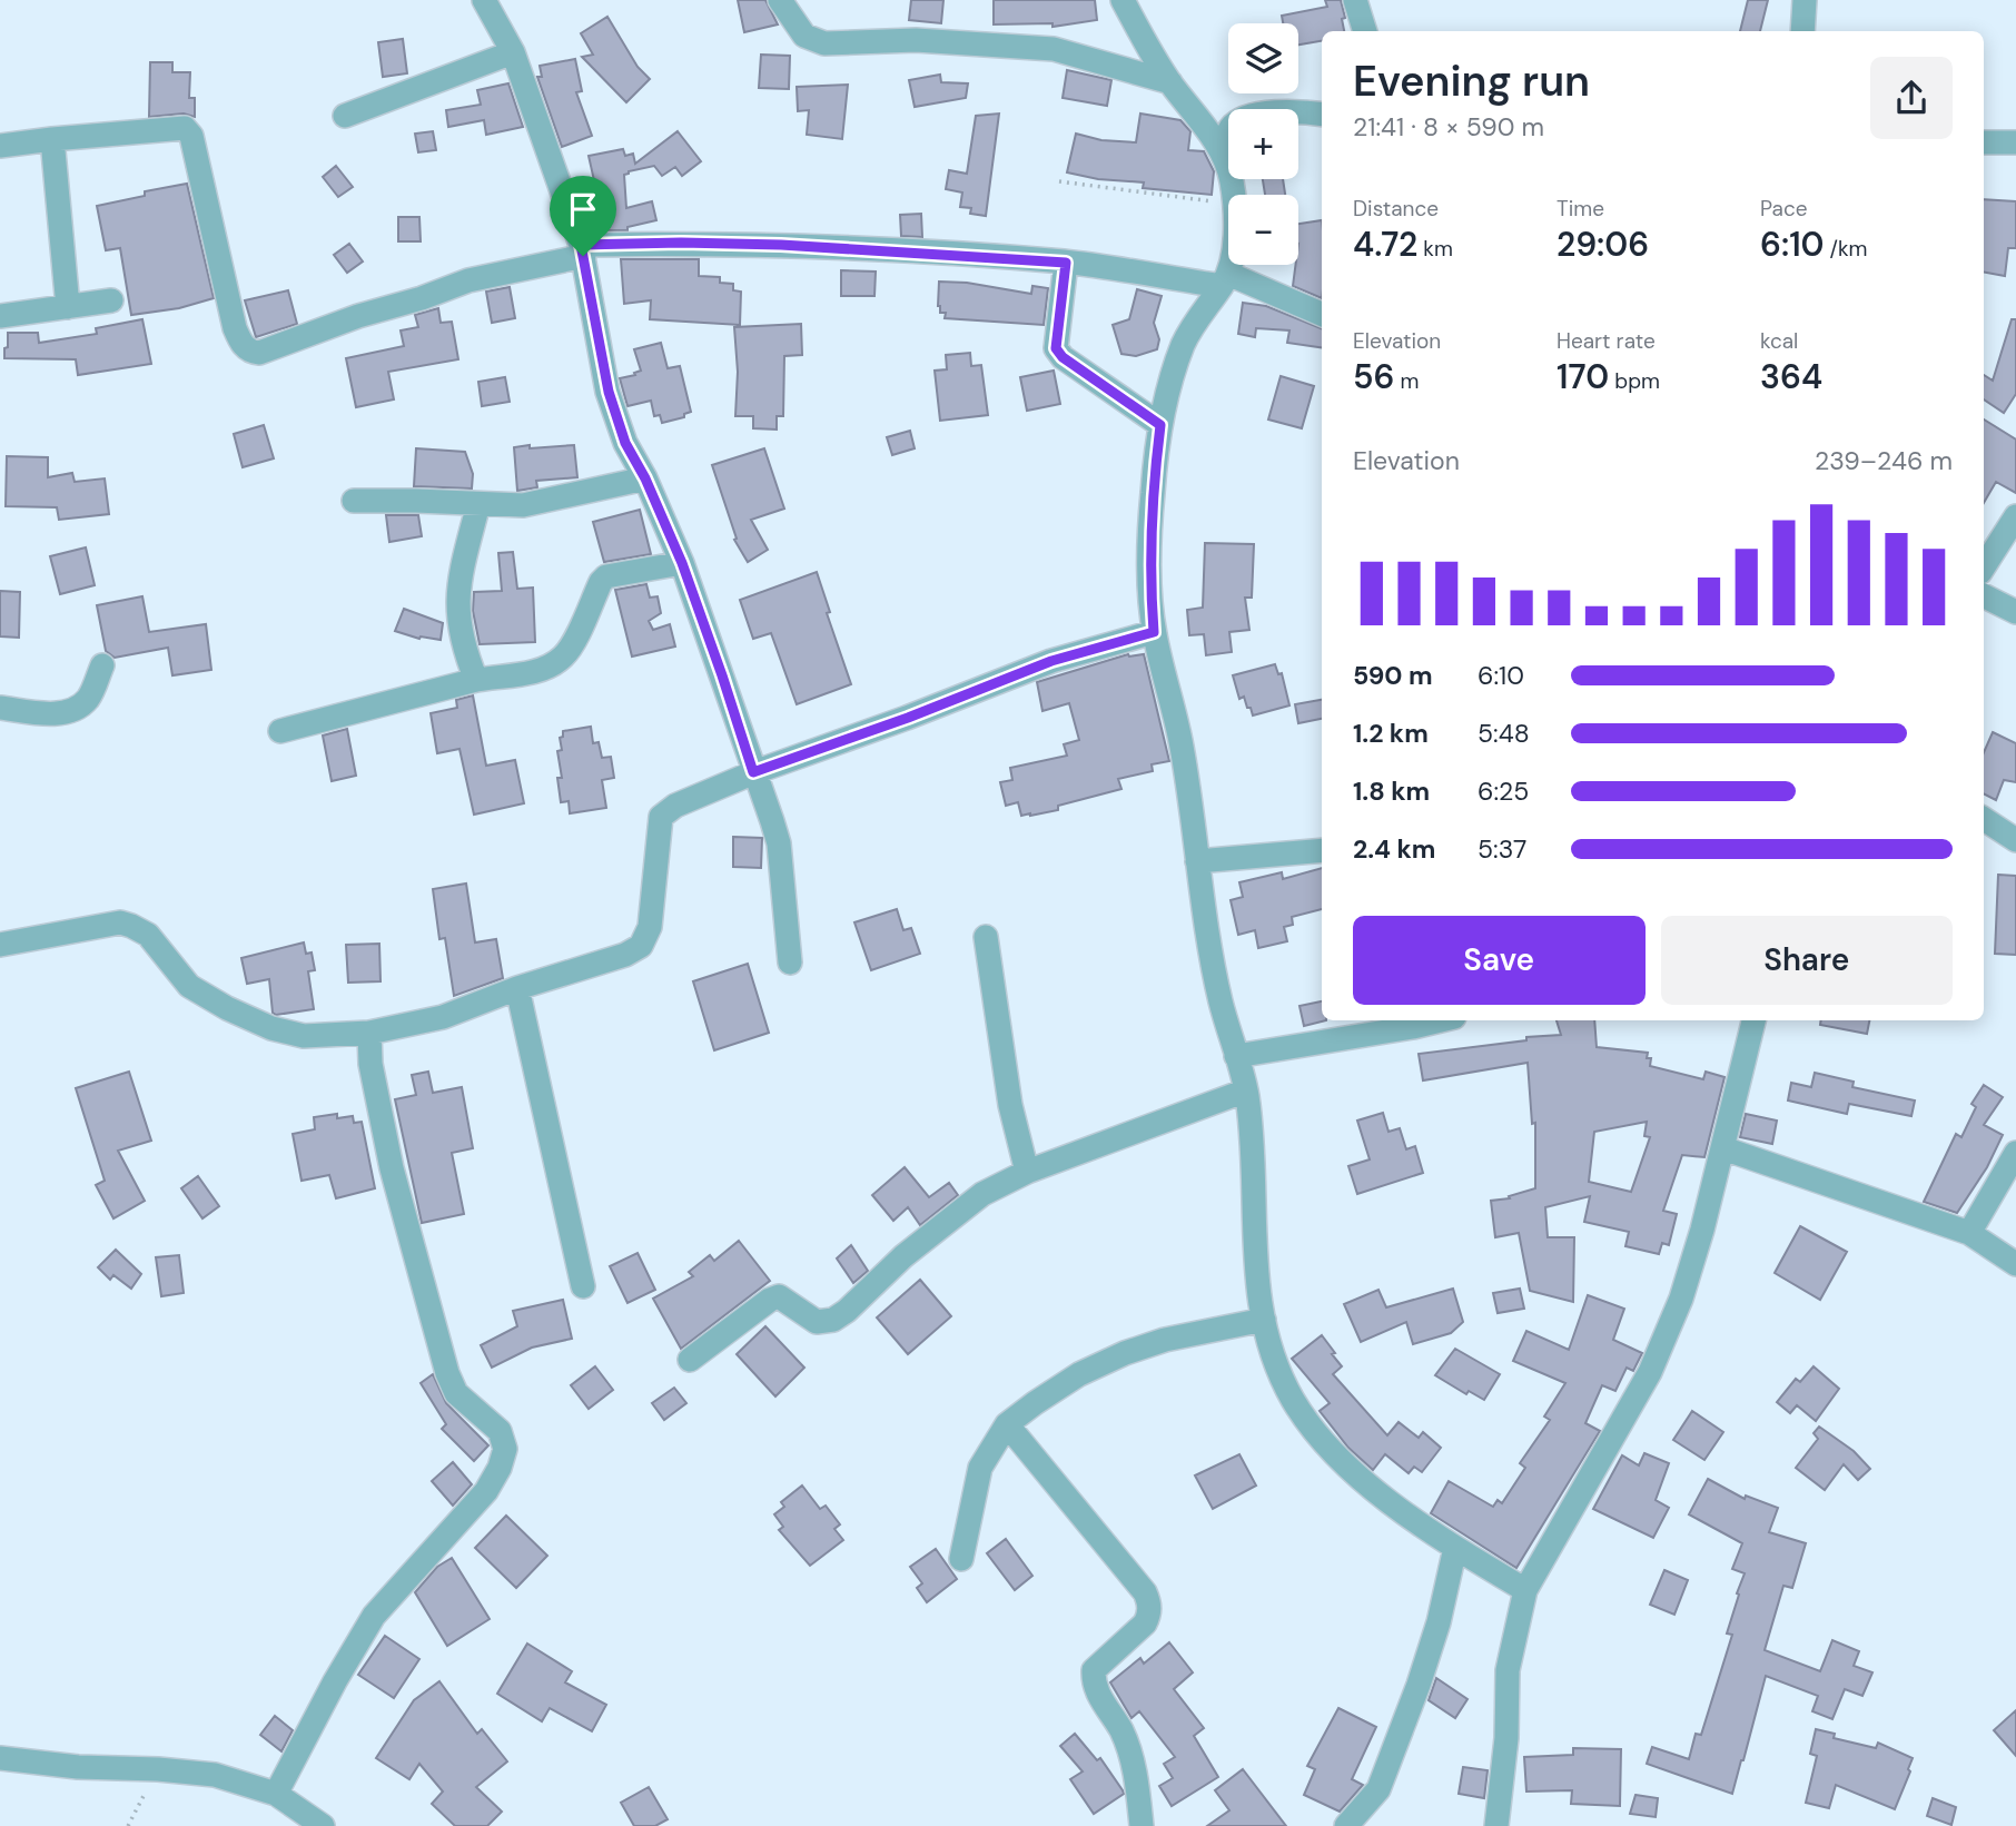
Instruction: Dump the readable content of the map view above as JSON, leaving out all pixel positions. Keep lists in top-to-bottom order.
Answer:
{
  "page": {
    "map_buttons": ["+", "−"],
    "heading": ["Evening run", "21:41 · 8 × 590 m"],
    "stats": [
      ["Distance", "4.72 km"],
      ["Time", "29:06"],
      ["Pace", "6:10 /km"],
      ["Elevation", "56 m"],
      ["Heart rate", "170 bpm"],
      ["kcal", "364"]
    ],
    "chart": ["Elevation", "239–246 m"],
    "list": [
      {
        "name": "590 m",
        "note": "6:10"
      },
      {
        "name": "1.2 km",
        "note": "5:48"
      },
      {
        "name": "1.8 km",
        "note": "6:25"
      },
      {
        "name": "2.4 km",
        "note": "5:37"
      }
    ],
    "buttons": ["Save", "Share"]
  }
}
